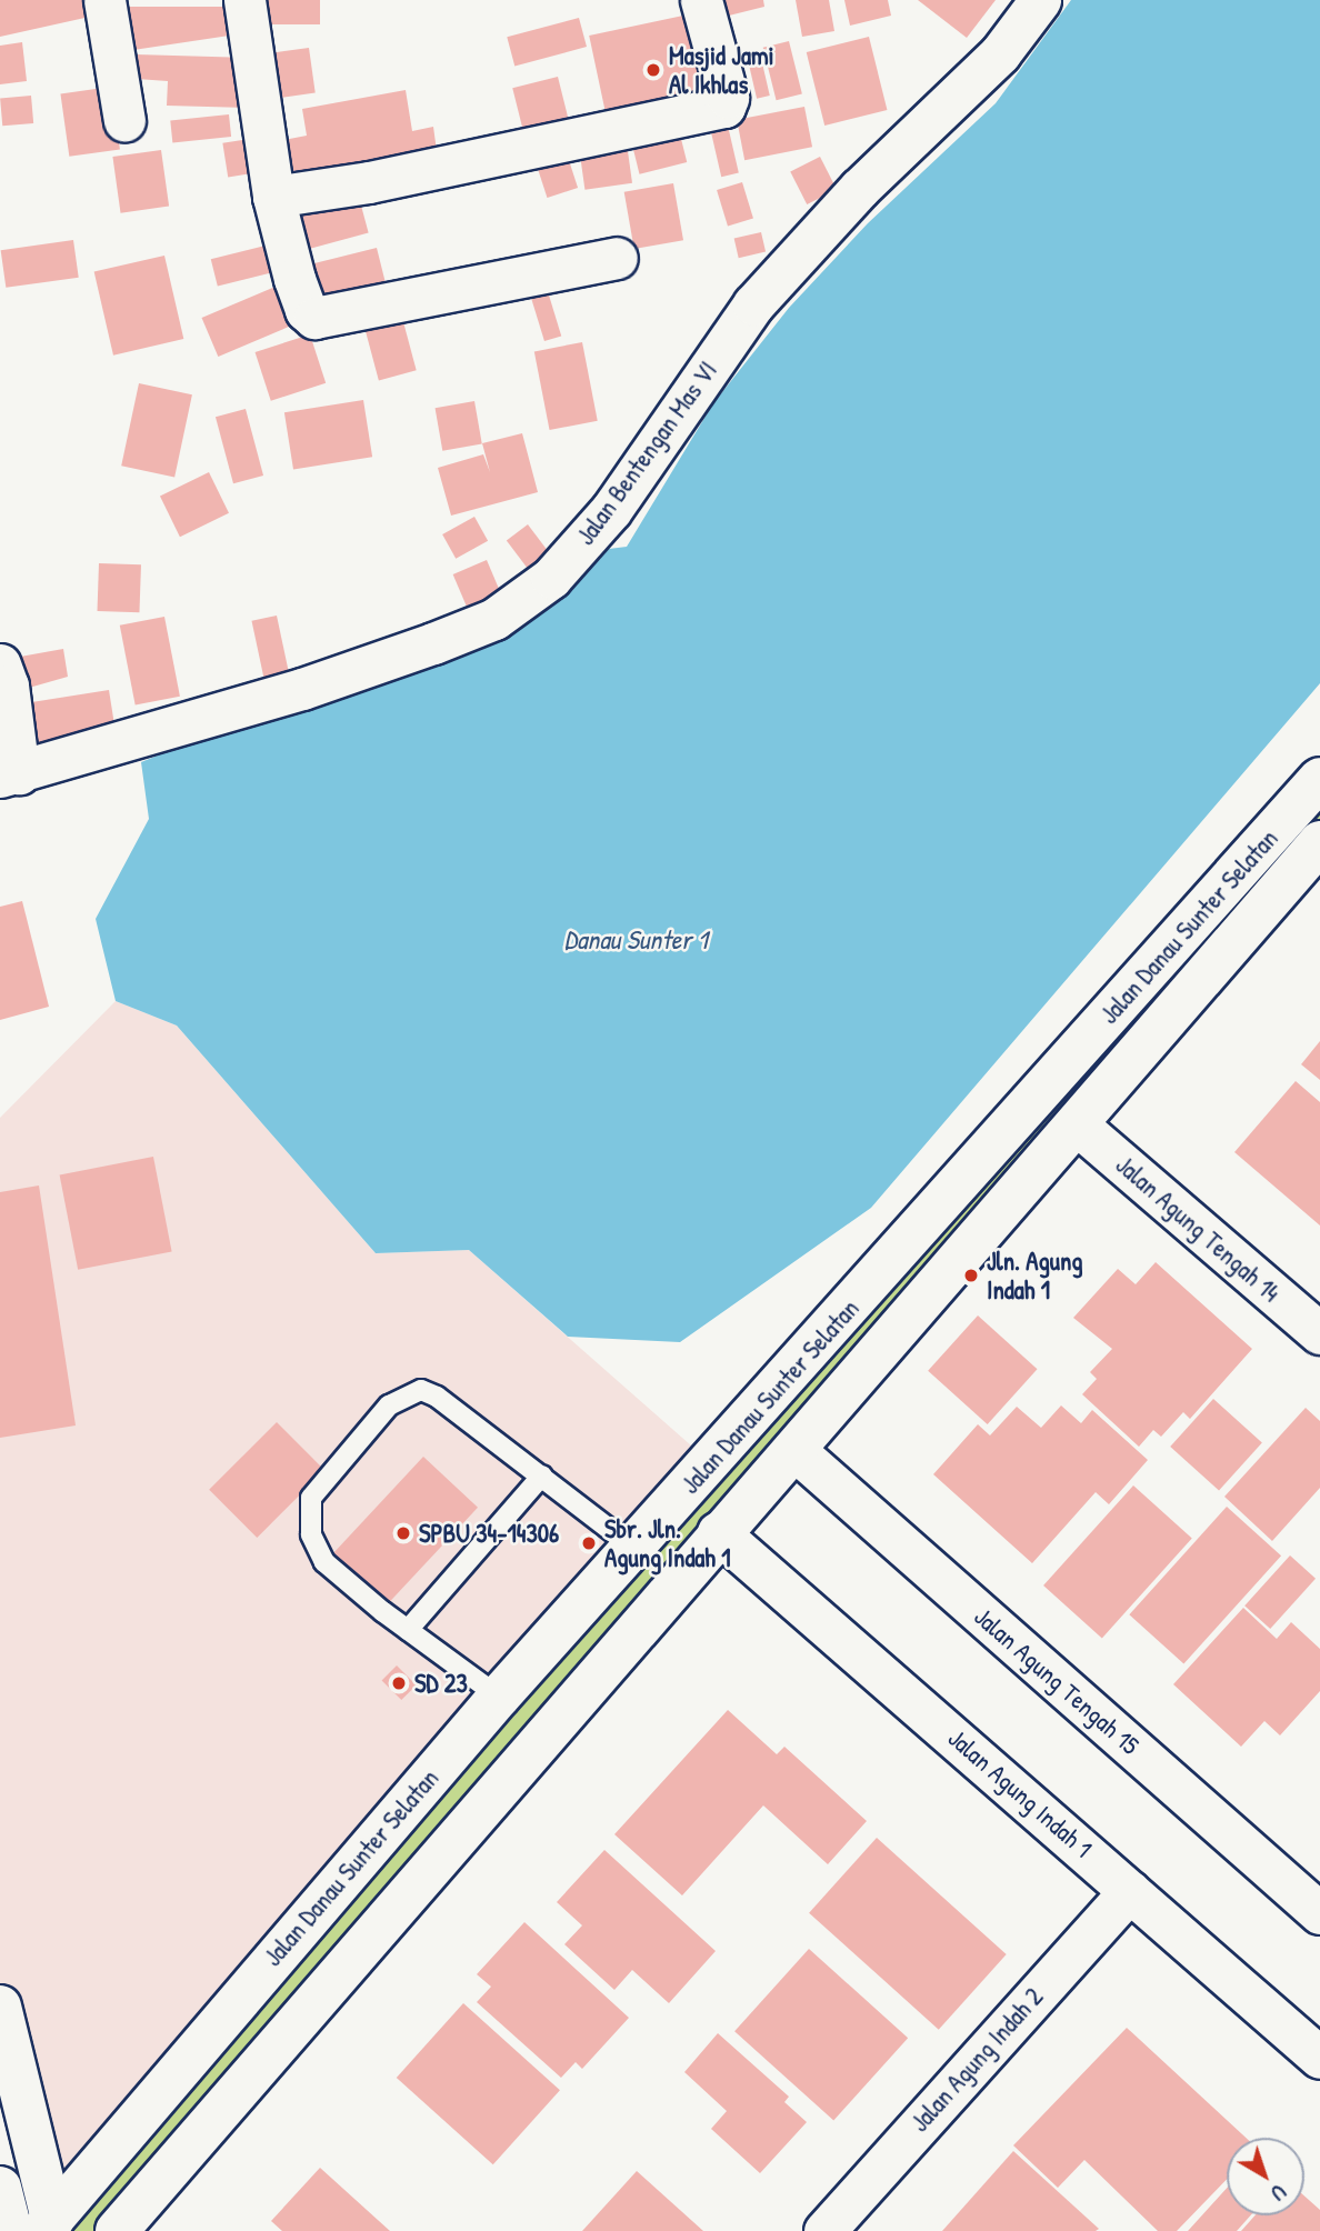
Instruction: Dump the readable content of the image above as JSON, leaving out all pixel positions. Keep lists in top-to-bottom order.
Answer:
{
  "streets": {
    "street": [
      "Jalan Bentengan Mas VI",
      "Jalan Danau Sunter Selatan",
      "Jalan Agung Tengah 14",
      "Jalan Agung Tengah 15",
      "Jalan Agung Indah 1",
      "Jalan Agung Indah 2"
    ]
  },
  "crossings": [
    ["Jalan Danau Sunter Selatan", "Jalan Agung Tengah 14"],
    ["Jalan Danau Sunter Selatan", "Jalan Agung Tengah 15"],
    ["Jalan Danau Sunter Selatan", "Jalan Agung Indah 1"],
    ["Jalan Agung Indah 1", "Jalan Agung Indah 2"]
  ],
  "water": ["Danau Sunter 1"],
  "places": [
    "Masjid Jami Al Ikhlas",
    "Jln. Agung Indah 1",
    "SPBU 34-14306",
    "Sbr. Jln. Agung Indah 1",
    "SD 23"
  ],
  "north": "bottom right"
}
